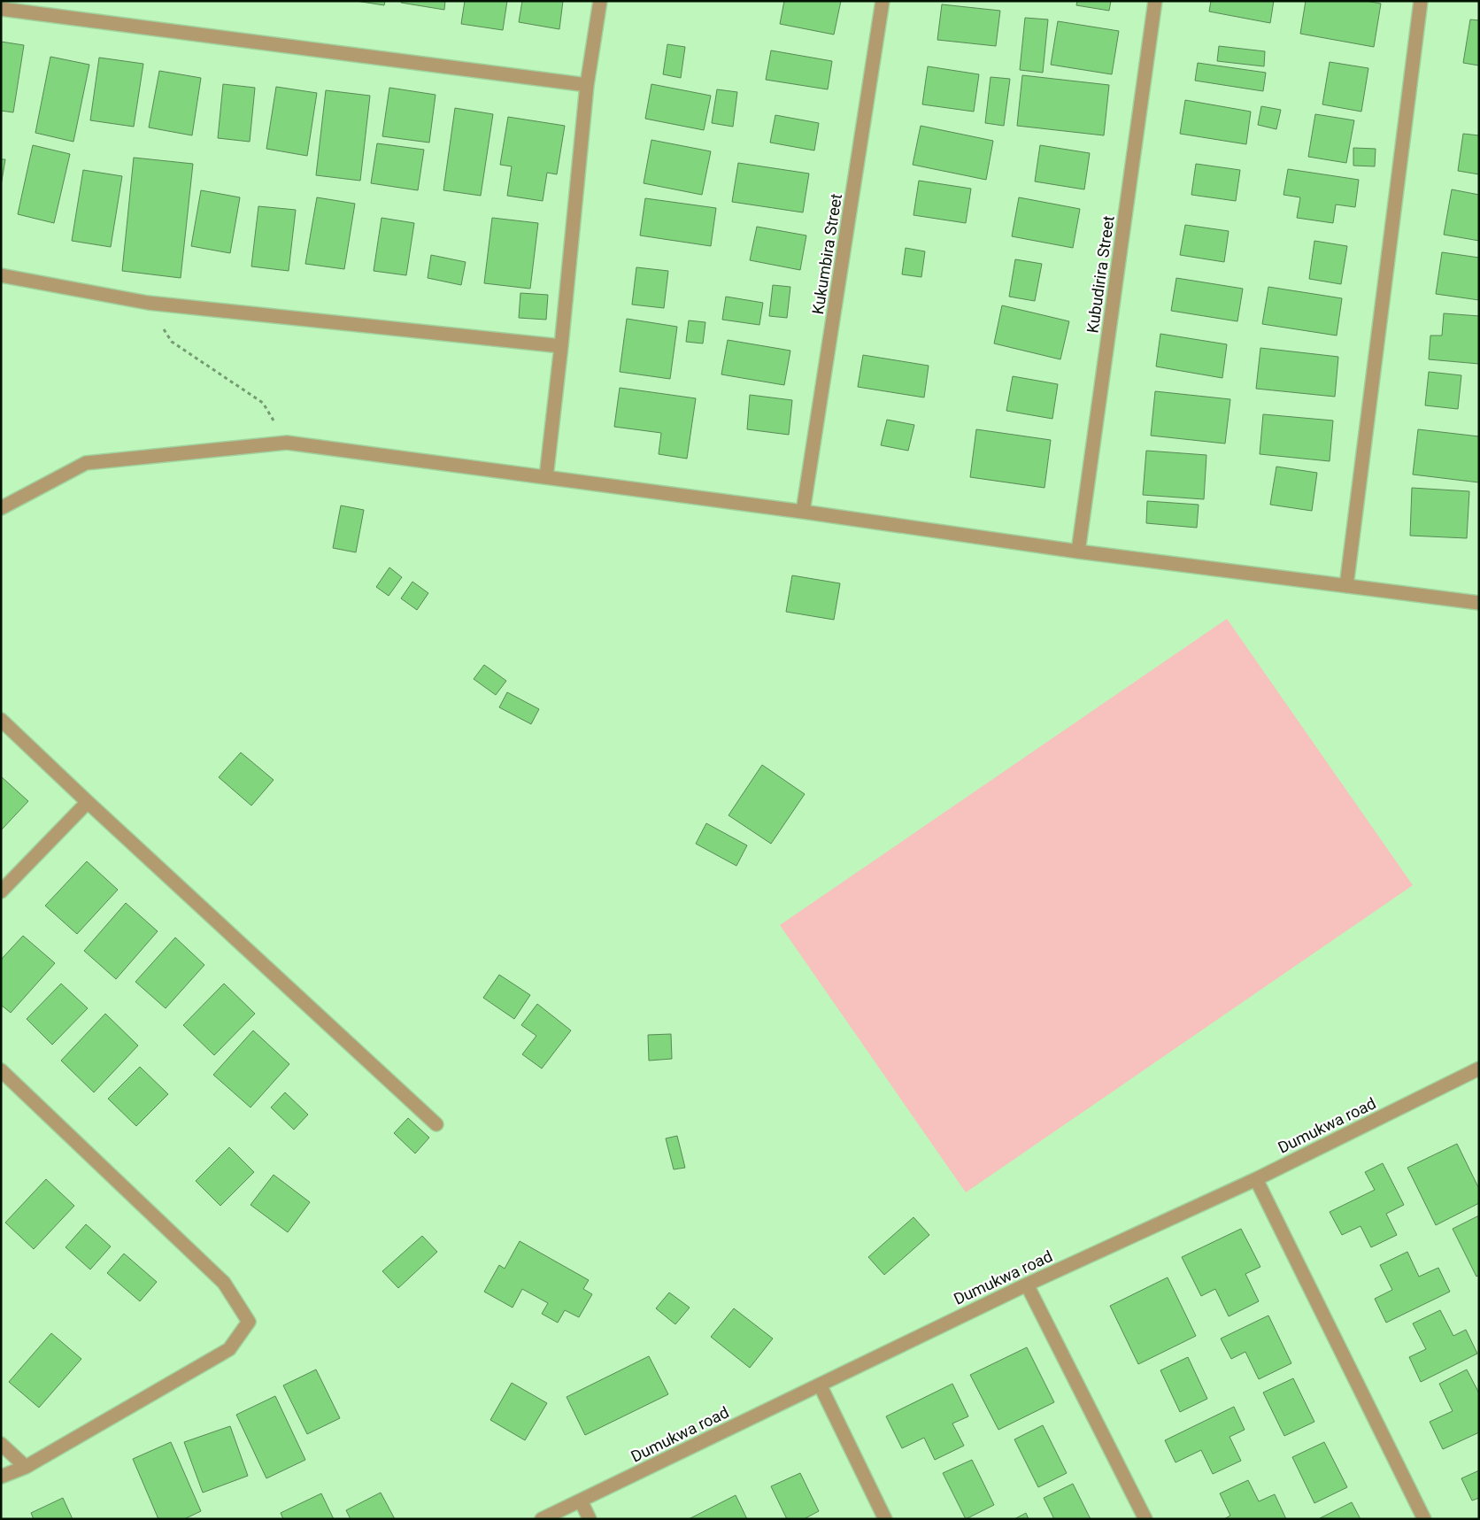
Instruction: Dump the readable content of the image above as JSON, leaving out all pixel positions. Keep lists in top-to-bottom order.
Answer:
{
  "streets": {
    "street": ["Kukumbira Street", "Kubudirira Street", "Dumukwa road"]
  }
}
